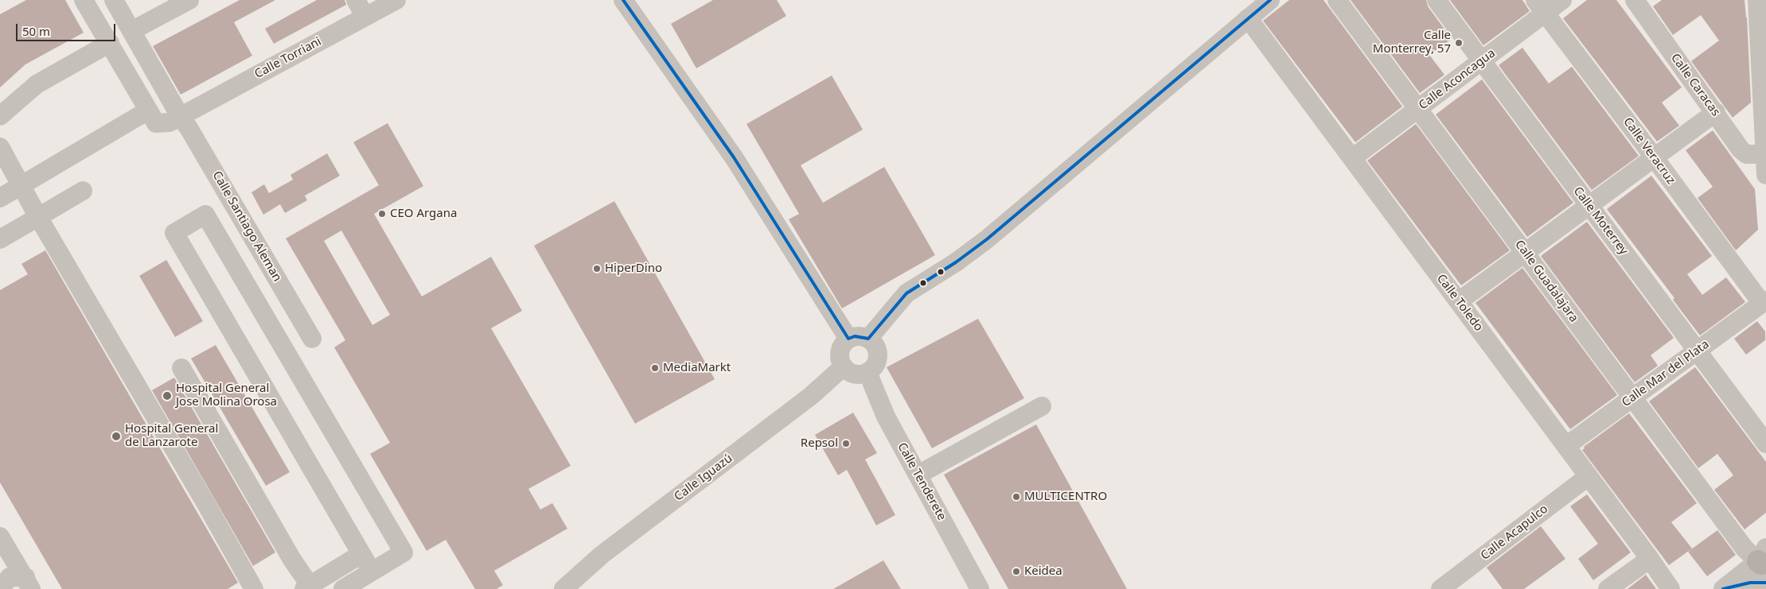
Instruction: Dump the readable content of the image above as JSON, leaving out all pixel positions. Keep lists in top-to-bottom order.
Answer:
{
  "streets": {
    "street": [
      "Calle Torriani",
      "Calle Aconcagua",
      "Calle Caracas",
      "Calle Veracruz",
      "Calle Moterrey",
      "Calle Santiago Aleman",
      "Calle Guadalajara",
      "Calle Toledo",
      "Calle Mar del Plata",
      "Calle Iguazú",
      "Calle Tenderete",
      "Calle Acapulco"
    ]
  },
  "crossings": [
    ["Calle Torriani", "Calle Santiago Aleman"],
    ["Calle Aconcagua", "Calle Veracruz"],
    ["Calle Aconcagua", "Calle Moterrey"],
    ["Calle Aconcagua", "Calle Guadalajara"],
    ["Calle Aconcagua", "Calle Toledo"],
    ["Calle Veracruz", "Calle Mar del Plata"],
    ["Calle Moterrey", "Calle Mar del Plata"],
    ["Calle Guadalajara", "Calle Mar del Plata"],
    ["Calle Toledo", "Calle Mar del Plata"],
    ["Calle Toledo", "Calle Acapulco"],
    ["Calle Iguazú", "Calle Tenderete"]
  ],
  "places": [
    "Calle Monterrey, 57",
    "CEO Argana",
    "HiperDino",
    "MediaMarkt",
    "Hospital General Jose Molina Orosa",
    "Hospital General de Lanzarote",
    "Repsol",
    "MULTICENTRO",
    "Keidea"
  ],
  "scale_bar": "50 m"
}
